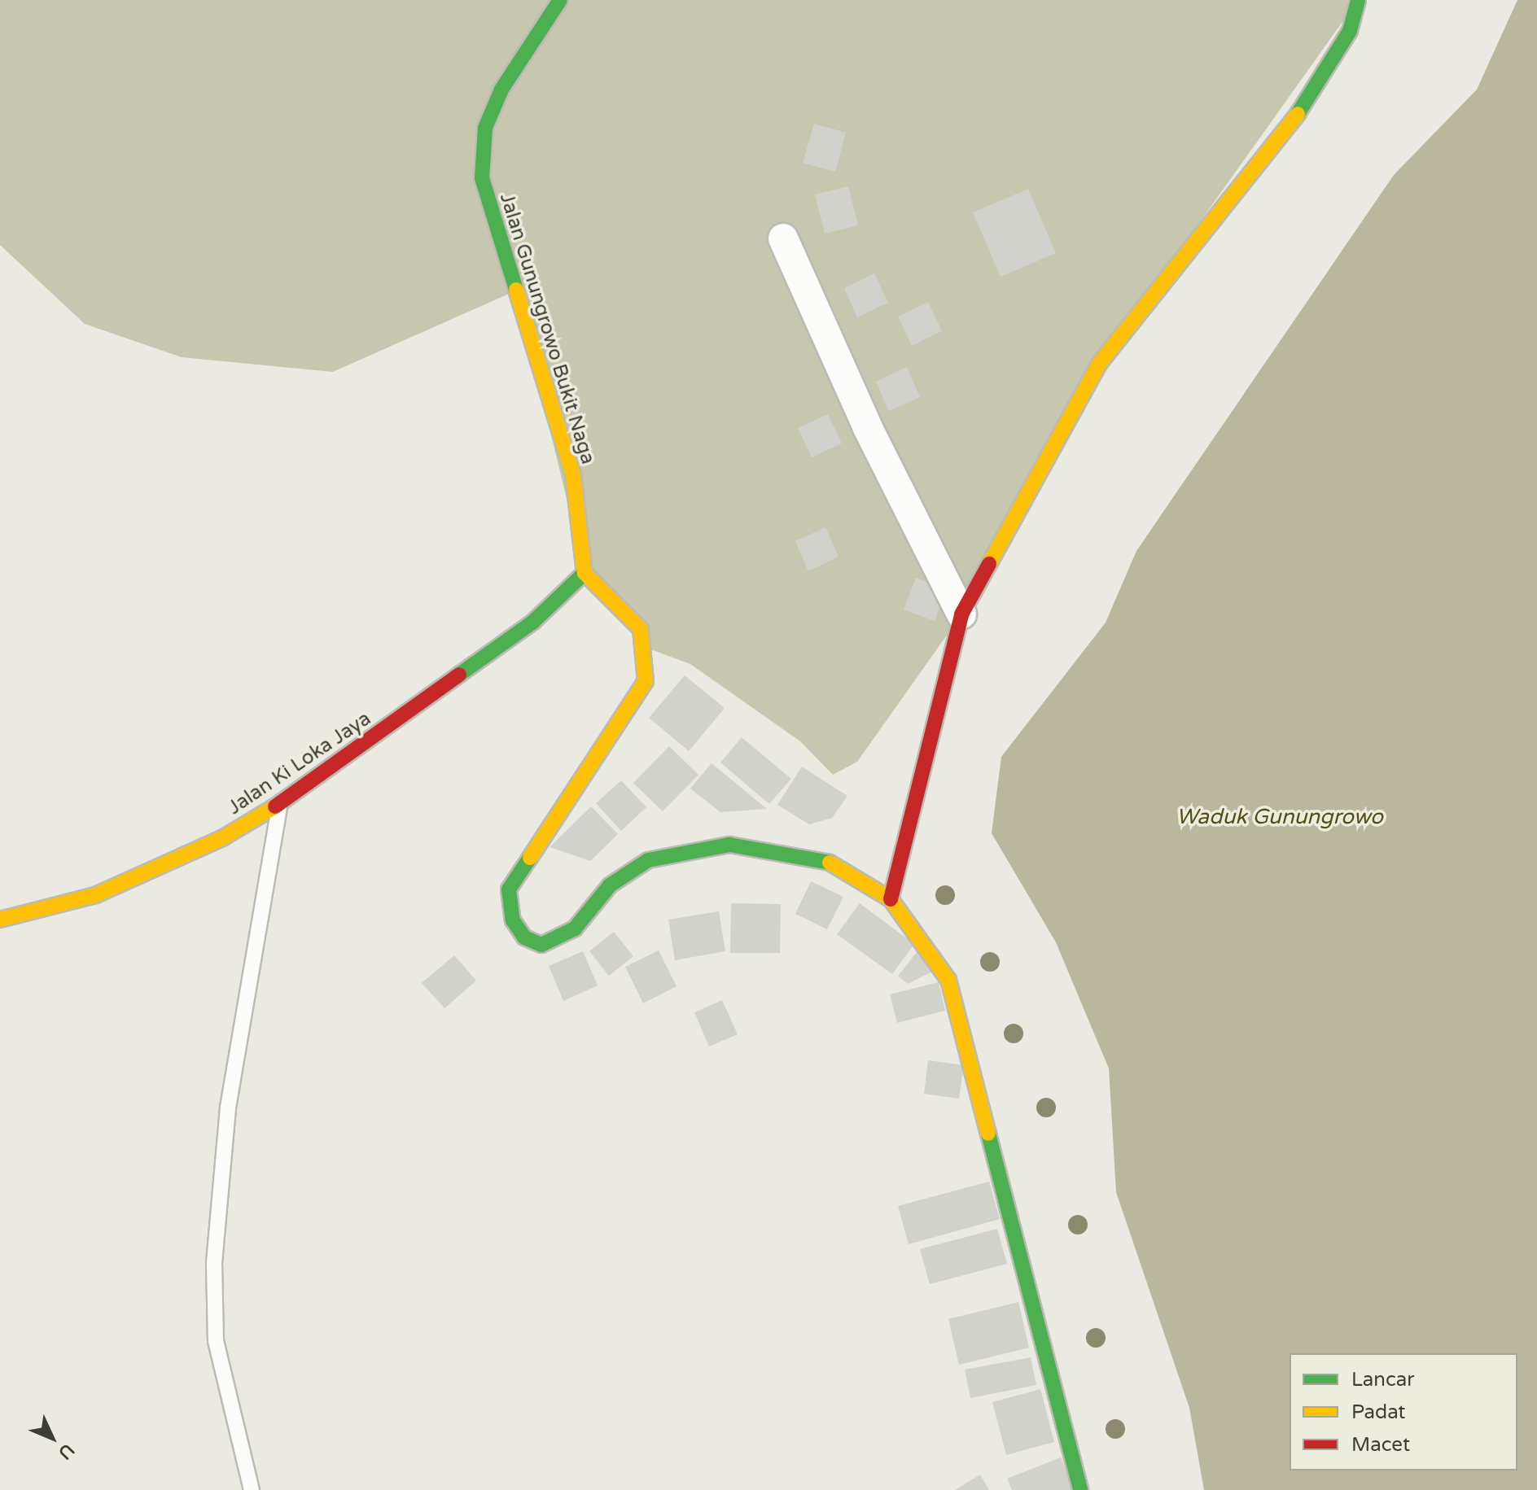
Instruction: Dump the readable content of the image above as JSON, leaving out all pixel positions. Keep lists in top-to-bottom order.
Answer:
{
  "streets": {
    "street": ["Jalan Gunungrowo Bukit Naga", "Jalan Ki Loka Jaya"]
  },
  "crossings": [
    ["Jalan Gunungrowo Bukit Naga", "Jalan Ki Loka Jaya"]
  ],
  "water": ["Waduk Gunungrowo"],
  "legend": ["Lancar", "Padat", "Macet"],
  "north": "bottom right"
}
